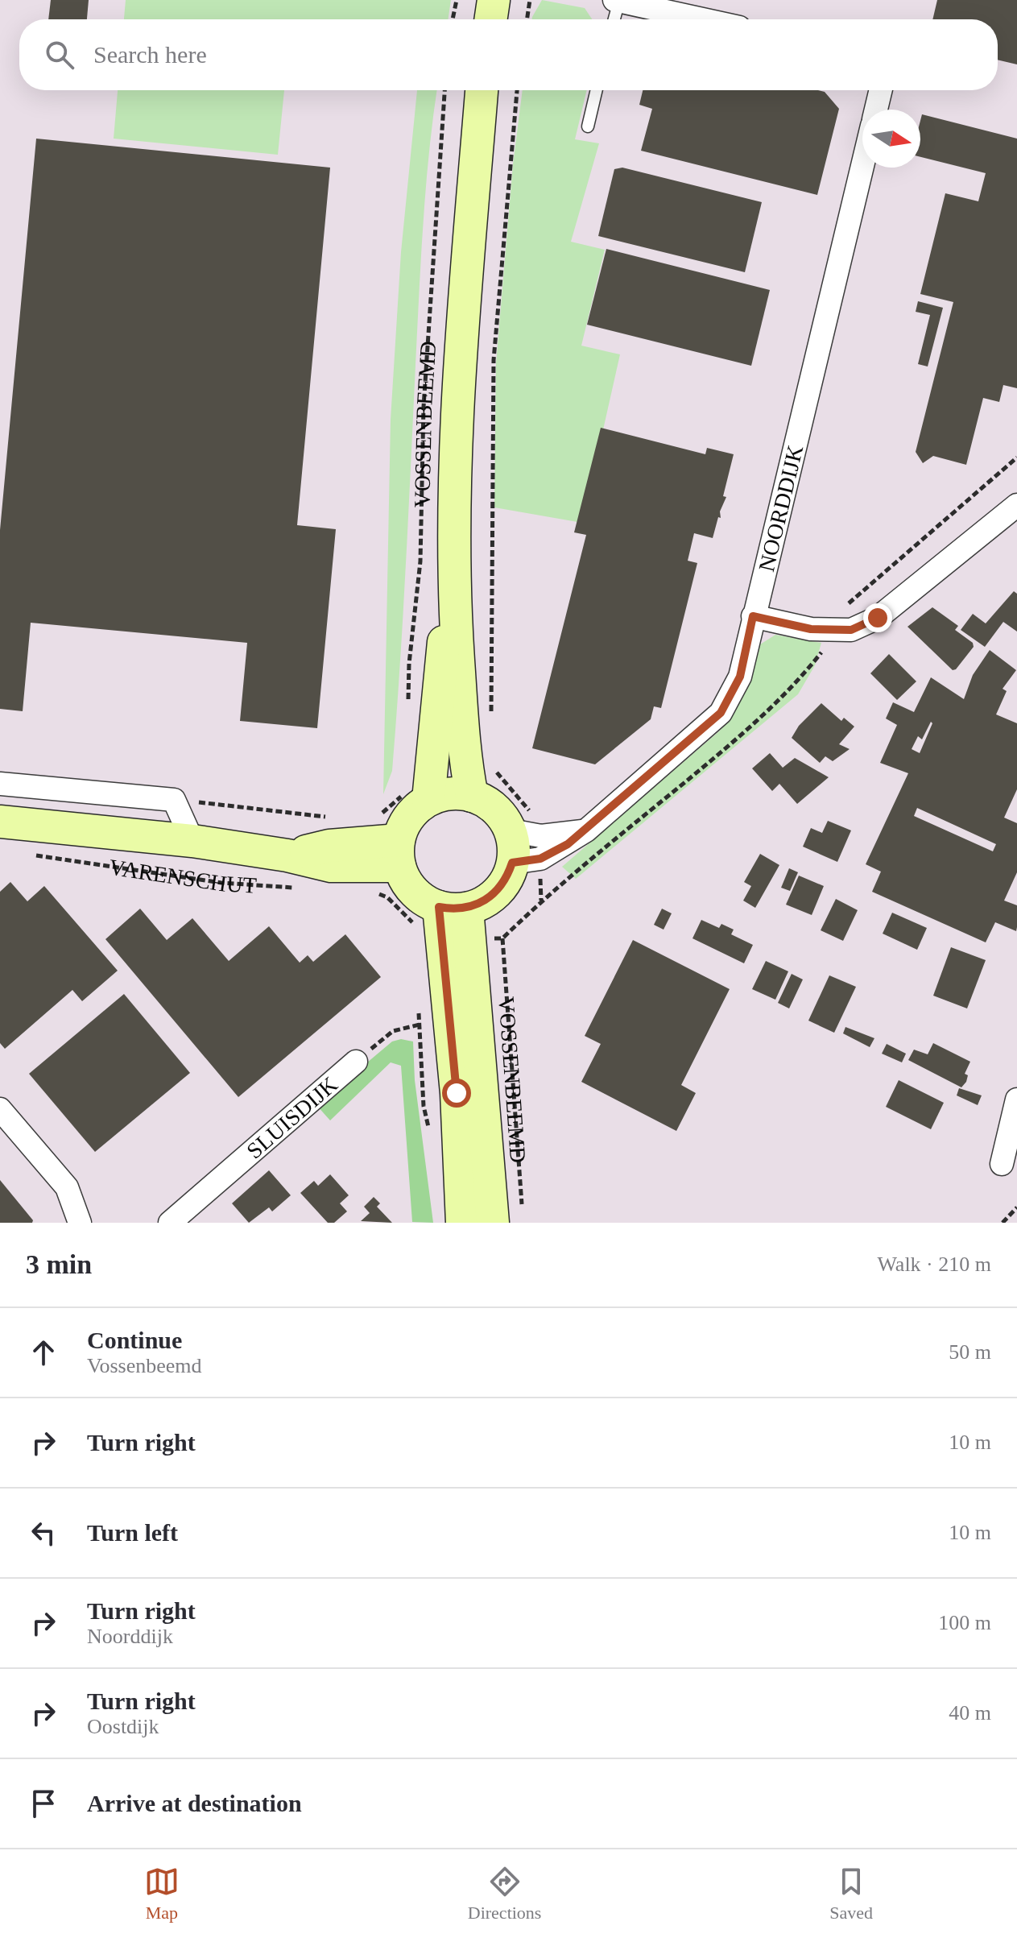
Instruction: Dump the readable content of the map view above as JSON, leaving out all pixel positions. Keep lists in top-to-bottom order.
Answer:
{
  "streets": {
    "main road": ["VOSSENBEEMD", "VARENSCHUT"],
    "street": ["NOORDDIJK", "SLUISDIJK"]
  },
  "crossings": [
    ["VOSSENBEEMD", "NOORDDIJK"],
    ["VOSSENBEEMD", "VARENSCHUT"],
    ["NOORDDIJK", "VARENSCHUT"]
  ],
  "north": "right",
  "page": {
    "search": "Search here",
    "heading": ["3 min", "Walk · 210 m"],
    "list": [
      ["Continue", "Vossenbeemd", "50 m"],
      ["Turn right", "10 m"],
      ["Turn left", "10 m"],
      ["Turn right", "Noorddijk", "100 m"],
      ["Turn right", "Oostdijk", "40 m"],
      "Arrive at destination"
    ],
    "nav": ["Map", "Directions", "Saved"]
  }
}
